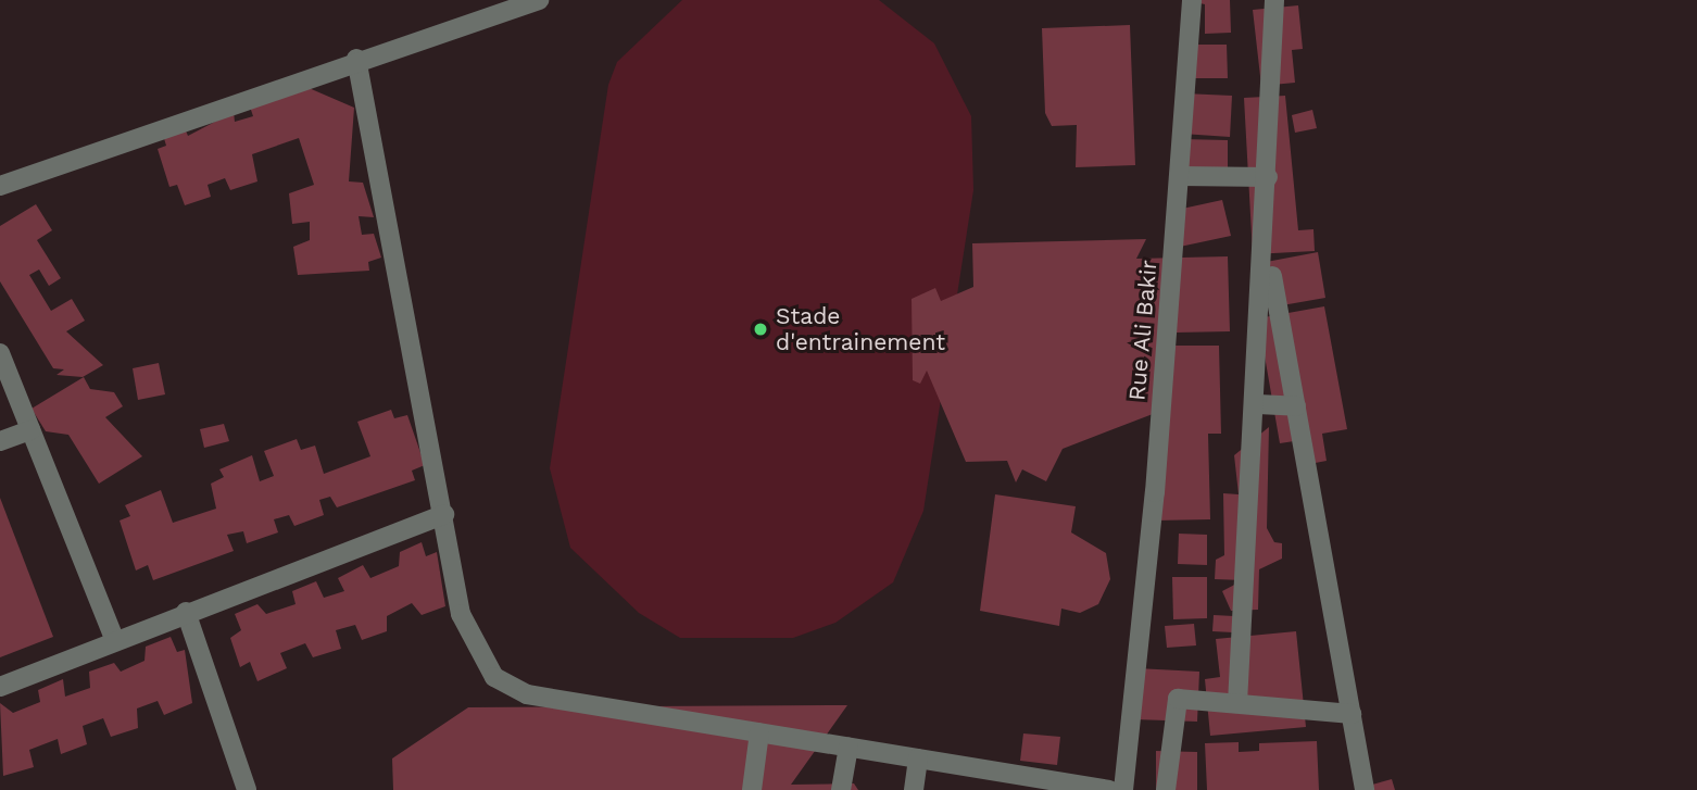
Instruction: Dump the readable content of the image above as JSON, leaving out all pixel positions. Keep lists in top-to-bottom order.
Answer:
{
  "streets": {
    "street": ["Rue Ali Bakir"]
  },
  "places": ["Stade d'entrainement"]
}
